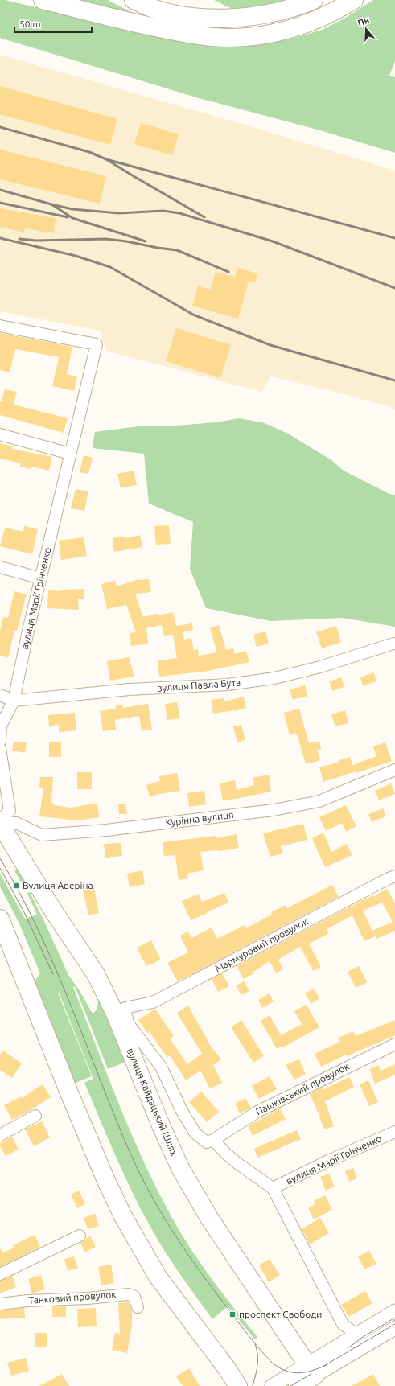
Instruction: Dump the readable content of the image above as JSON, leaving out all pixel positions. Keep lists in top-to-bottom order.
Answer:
{
  "streets": {
    "main road": ["вулиця Кайдацький Шлях"],
    "street": [
      "вулиця Марії Грінченко",
      "вулиця Павла Бута",
      "Курінна вулиця",
      "Мармуровий провулок",
      "Пашківський провулок",
      "Танковий провулок"
    ]
  },
  "crossings": [
    ["вулиця Марії Грінченко", "вулиця Павла Бута"],
    ["Курінна вулиця", "вулиця Кайдацький Шлях"],
    ["Мармуровий провулок", "Пашківський провулок"]
  ],
  "places": {
    "transit": ["Вулиця Аверіна", "проспект Свободи"]
  },
  "scale_bar": "50 m",
  "north": "top"
}
